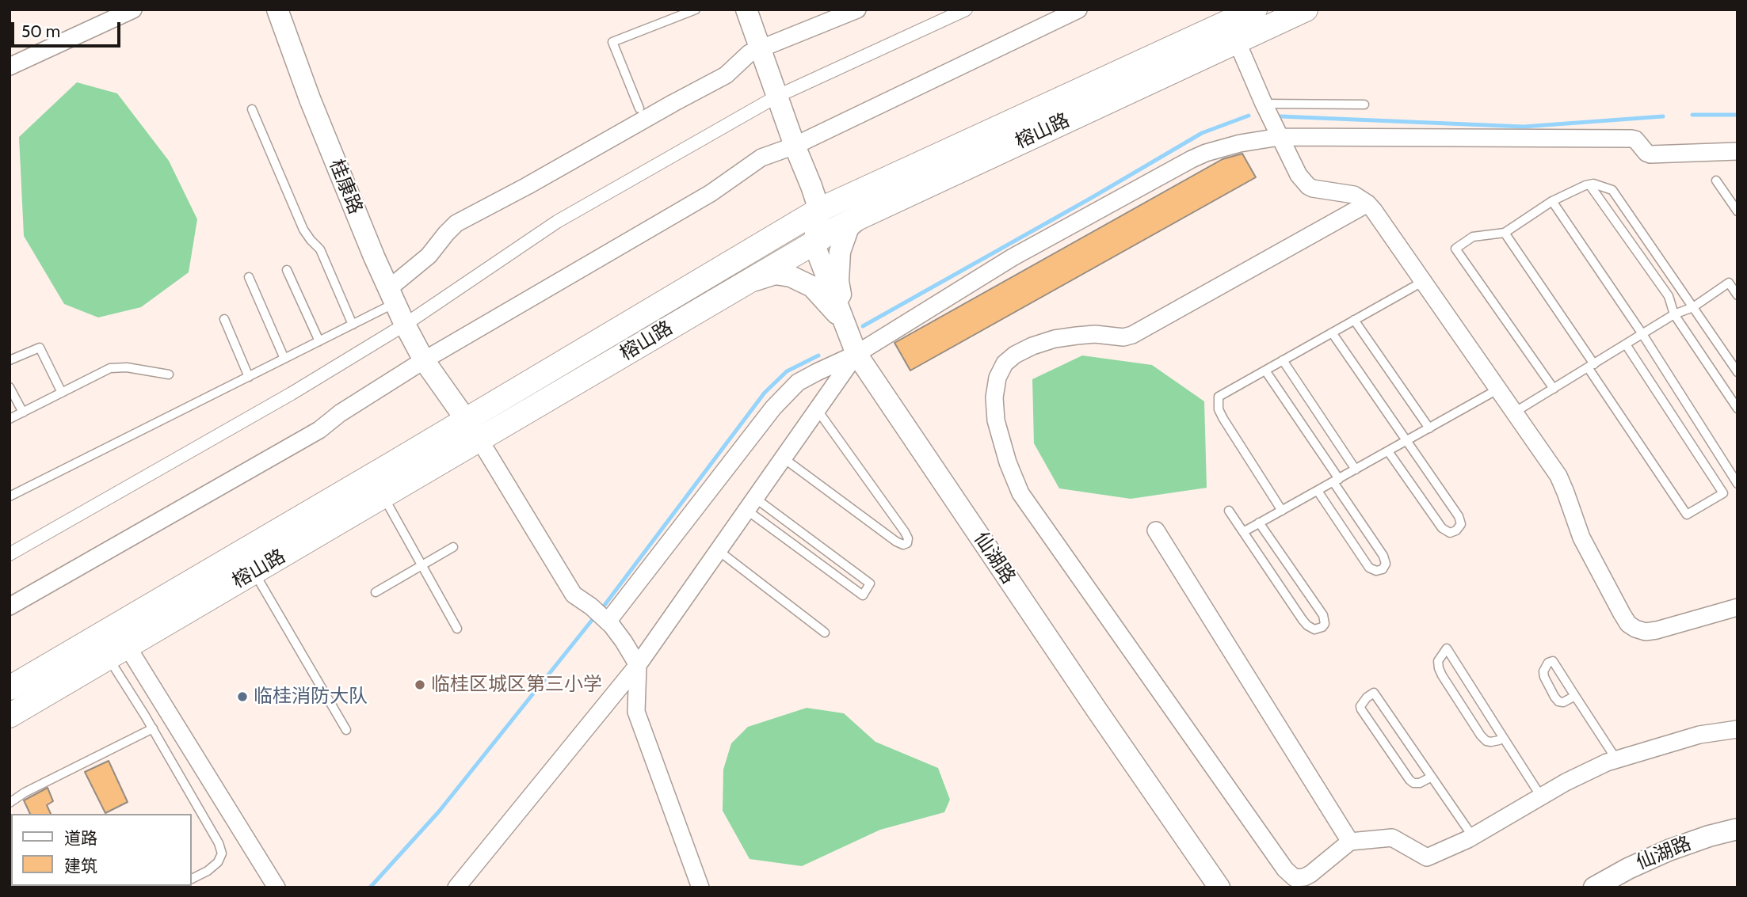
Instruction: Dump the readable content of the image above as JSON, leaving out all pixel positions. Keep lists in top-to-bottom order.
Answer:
{
  "streets": {
    "main road": ["榕山路"],
    "street": ["桂康路", "仙湖路"]
  },
  "crossings": [
    ["榕山路", "桂康路"],
    ["榕山路", "仙湖路"]
  ],
  "places": ["临桂区城区第三小学", "临桂消防大队"],
  "legend": ["道路", "建筑"],
  "scale_bar": "50 m"
}
